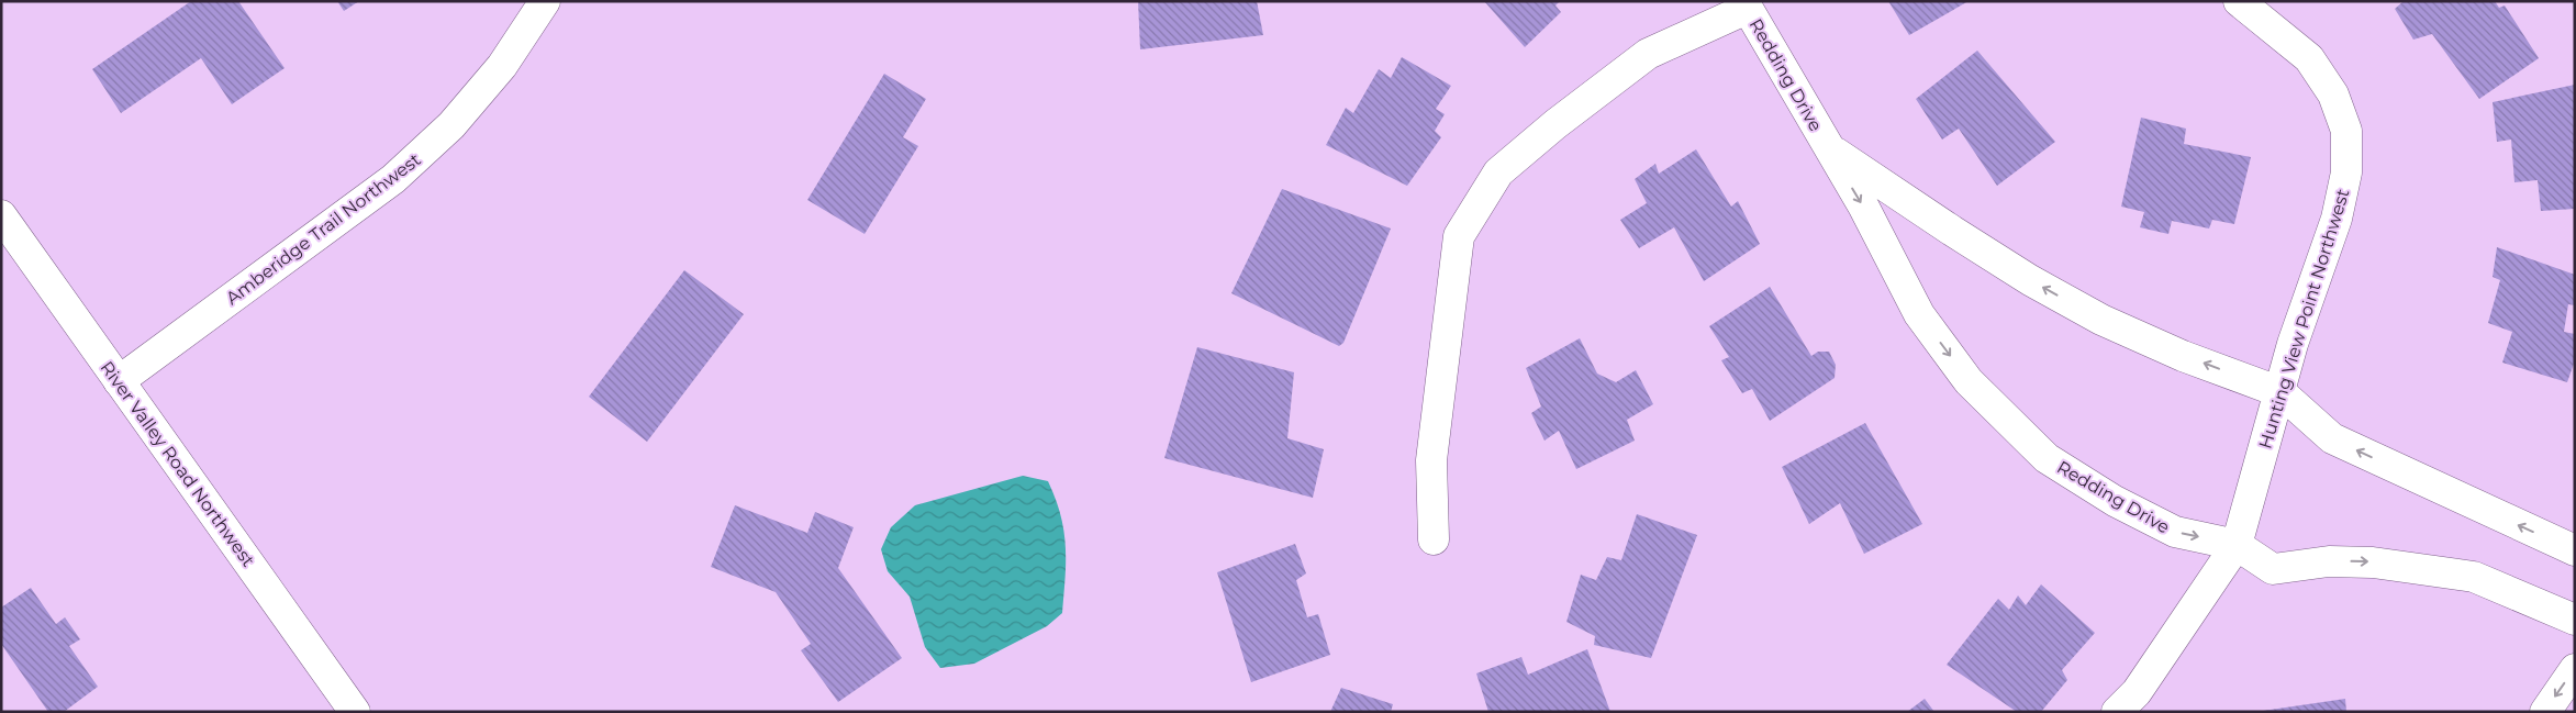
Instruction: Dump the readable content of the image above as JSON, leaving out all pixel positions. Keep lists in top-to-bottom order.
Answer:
{
  "streets": {
    "street": [
      "Redding Drive",
      "Amberidge Trail Northwest",
      "Hunting View Point Northwest",
      "River Valley Road Northwest"
    ]
  },
  "crossings": [
    ["Redding Drive", "Hunting View Point Northwest"],
    ["Amberidge Trail Northwest", "River Valley Road Northwest"]
  ]
}
